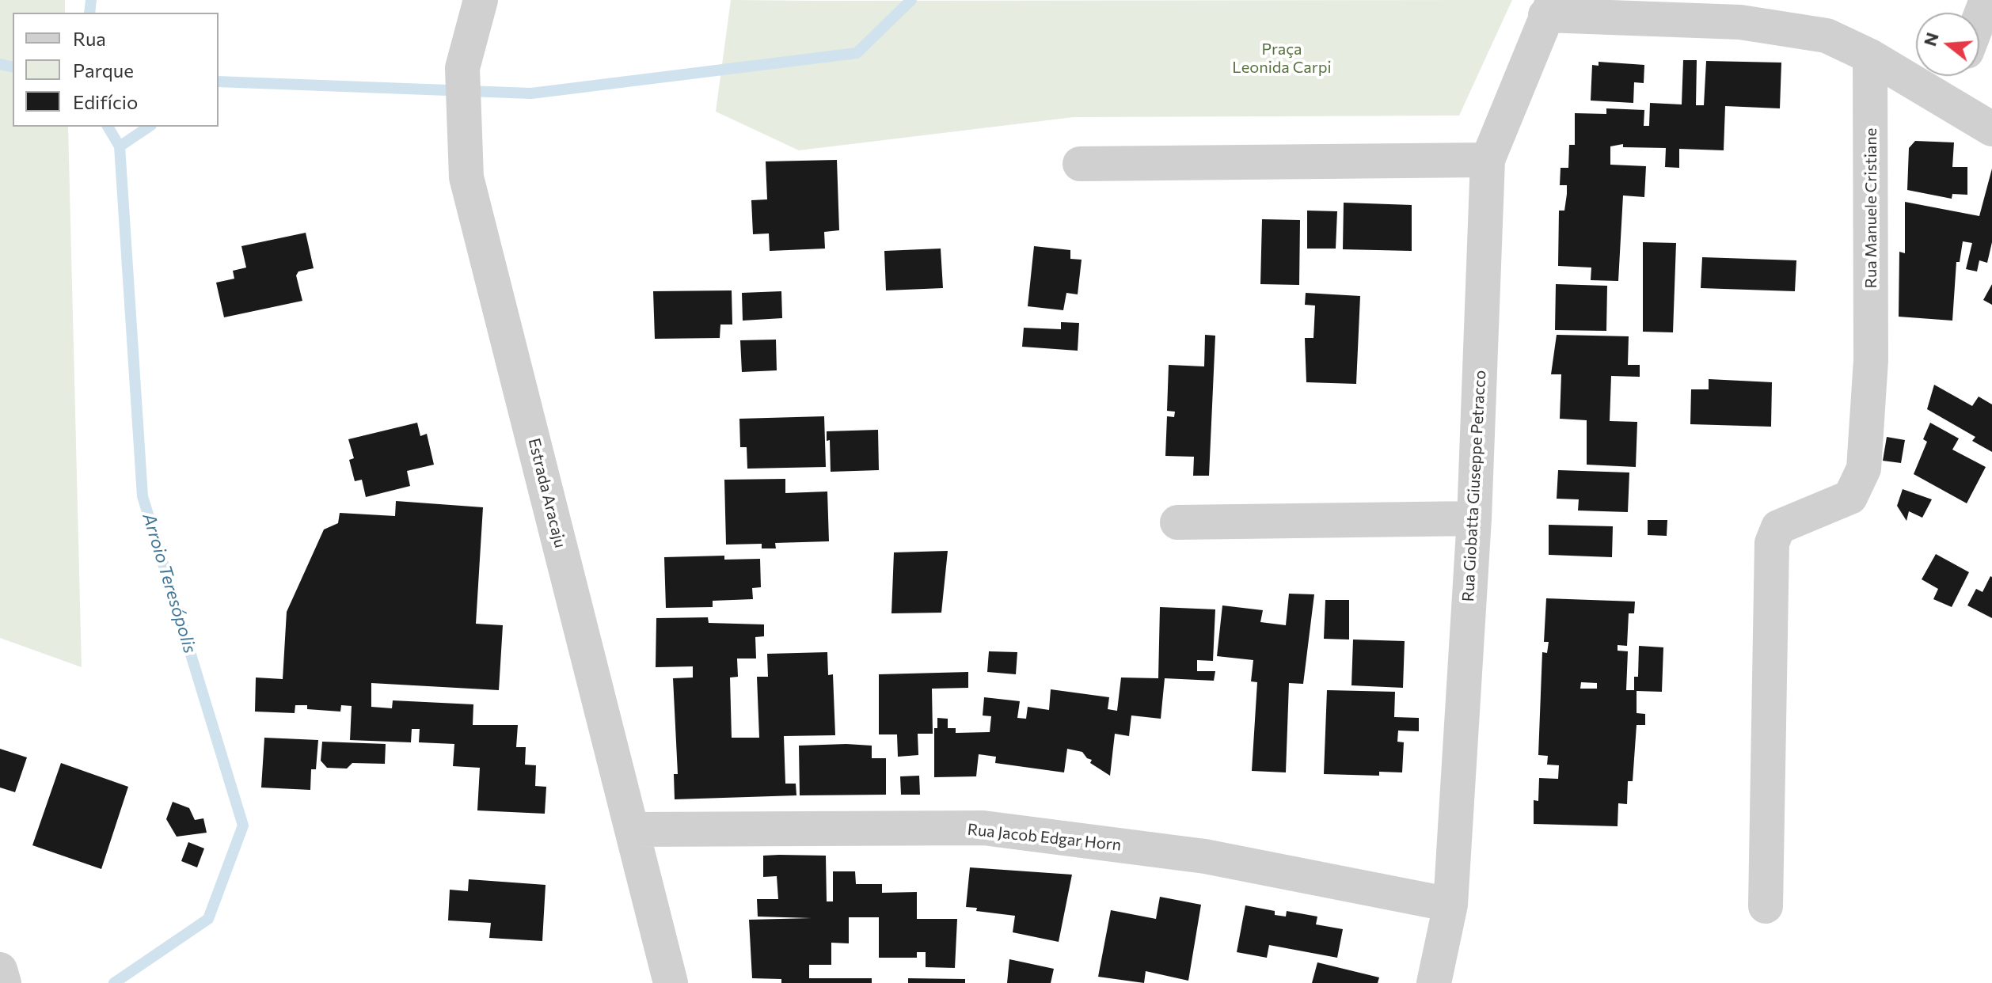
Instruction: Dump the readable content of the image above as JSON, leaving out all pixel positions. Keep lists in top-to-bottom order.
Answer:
{
  "streets": {
    "street": [
      "Rua Manuele Cristiane",
      "Rua Giobatta Giuseppe Petracco",
      "Estrada Aracaju",
      "Rua Jacob Edgar Horn"
    ]
  },
  "crossings": [
    ["Rua Giobatta Giuseppe Petracco", "Rua Jacob Edgar Horn"],
    ["Estrada Aracaju", "Rua Jacob Edgar Horn"]
  ],
  "water": ["Arroio Teresópolis"],
  "parks": ["Praça Leonida Carpi"],
  "legend": ["Rua", "Parque", "Edifício"],
  "north": "left"
}
